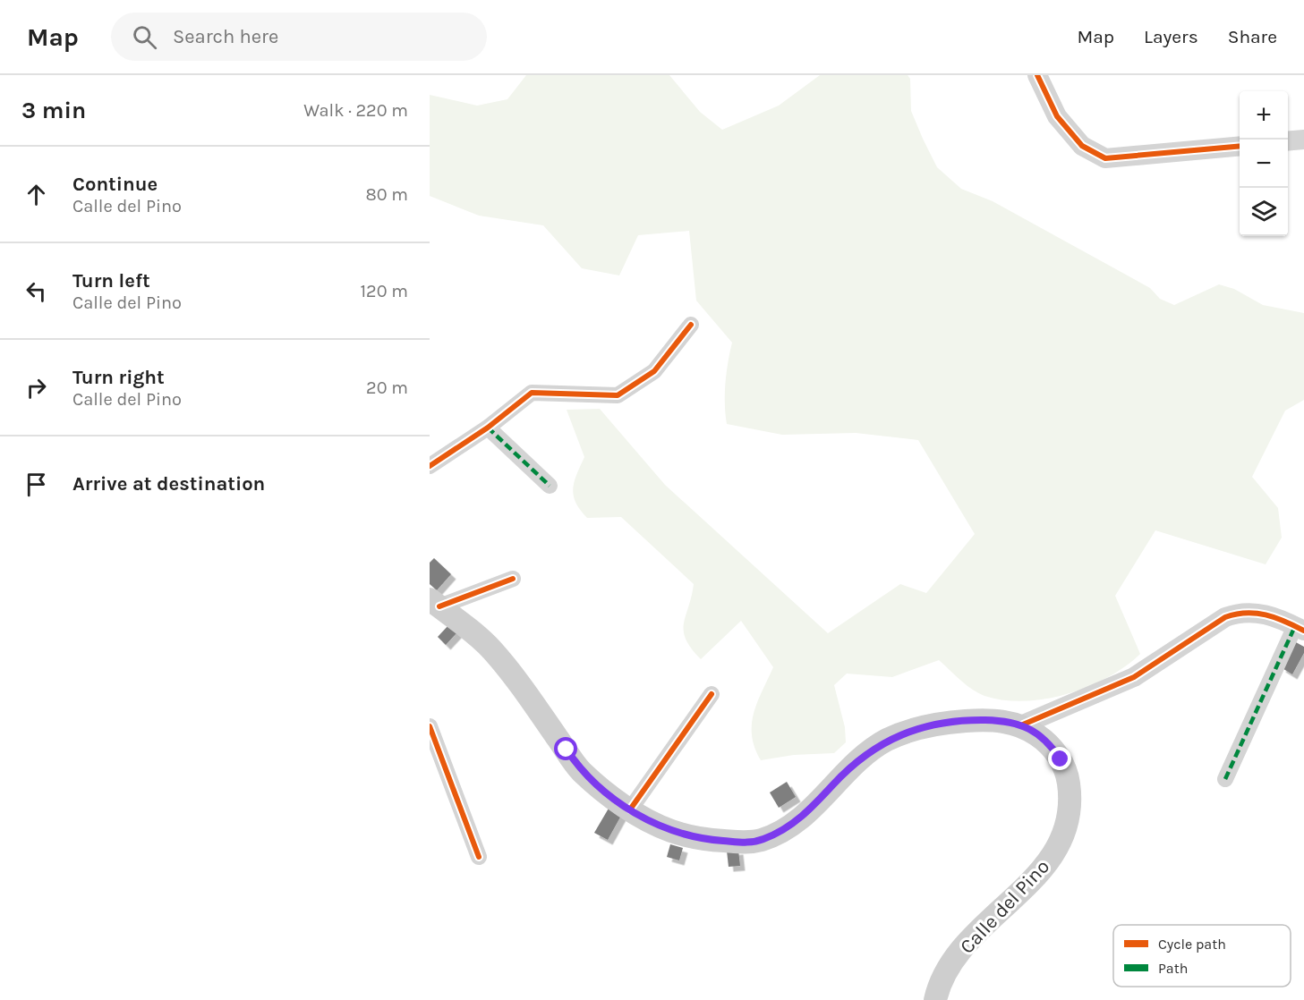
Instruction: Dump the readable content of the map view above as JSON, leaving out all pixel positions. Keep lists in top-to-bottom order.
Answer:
{
  "streets": {
    "main road": ["Calle del Pino"]
  },
  "legend": ["Cycle path", "Path"],
  "page": {
    "header": "Map",
    "search": "Search here",
    "nav": ["Map", "Layers", "Share"],
    "heading": ["3 min", "Walk · 220 m"],
    "map_buttons": ["+", "−"],
    "list": [
      ["Continue", "Calle del Pino", "80 m"],
      ["Turn left", "Calle del Pino", "120 m"],
      ["Turn right", "Calle del Pino", "20 m"],
      "Arrive at destination"
    ]
  }
}
